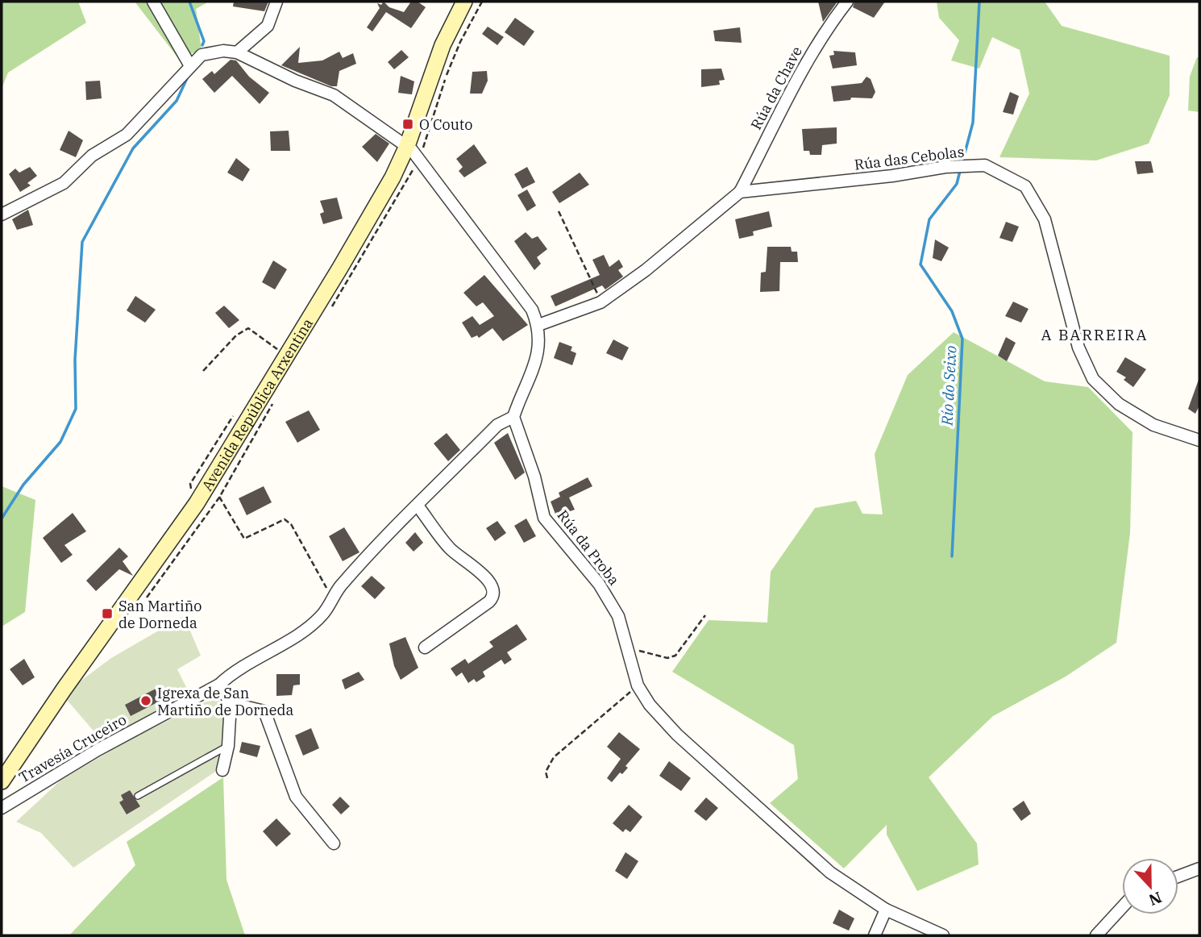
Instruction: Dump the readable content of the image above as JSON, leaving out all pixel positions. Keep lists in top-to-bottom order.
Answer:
{
  "streets": {
    "main road": ["Avenida República Arxentina"],
    "street": [
      "Rúa da Chave",
      "Rúa das Cebolas",
      "Rúa da Proba",
      "Travesía Cruceiro"
    ]
  },
  "crossings": [
    ["Rúa da Chave", "Rúa das Cebolas"],
    ["Rúa da Proba", "Travesía Cruceiro"]
  ],
  "districts": ["A BARREIRA"],
  "water": ["Río do Seixo"],
  "places": {
    "transit": ["O Couto", "San Martiño de Dorneda"],
    "other": ["Igrexa de San Martiño de Dorneda"]
  },
  "north": "bottom"
}
